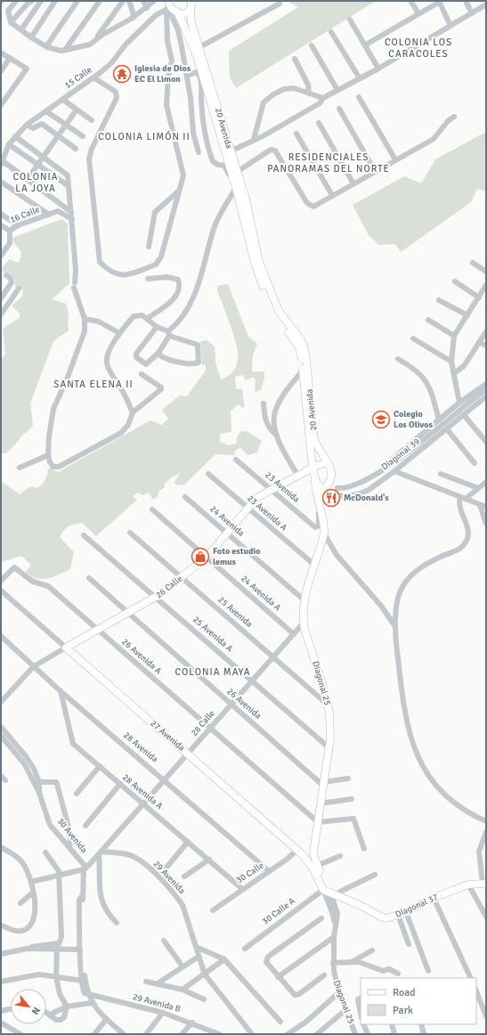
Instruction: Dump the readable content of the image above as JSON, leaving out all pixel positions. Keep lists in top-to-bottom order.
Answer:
{
  "streets": {
    "main road": [
      "20 Avenida",
      "26 Calle",
      "Diagonal 25",
      "27 Avenida",
      "Diagonal 37"
    ],
    "street": [
      "15 Calle",
      "16 Calle",
      "Diagonal 39",
      "23 Avenida",
      "23 Avenida A",
      "24 Avenida",
      "24 Avenida A",
      "25 Avenida",
      "25 Avenida A",
      "26 Avenida A",
      "26 Avenida",
      "28 Calle",
      "28 Avenida",
      "28 Avenida A",
      "30 Avenida",
      "30 Calle",
      "29 Avenida",
      "30 Calle A",
      "29 Avenida B"
    ]
  },
  "crossings": [
    ["20 Avenida", "Diagonal 39"],
    ["20 Avenida", "26 Calle"],
    ["20 Avenida", "Diagonal 25"],
    ["Diagonal 39", "Diagonal 25"],
    ["23 Avenida", "26 Calle"],
    ["23 Avenida", "Diagonal 25"],
    ["23 Avenida A", "26 Calle"],
    ["23 Avenida A", "Diagonal 25"],
    ["24 Avenida", "26 Calle"],
    ["24 Avenida", "Diagonal 25"],
    ["26 Calle", "24 Avenida A"],
    ["26 Calle", "25 Avenida"],
    ["26 Calle", "25 Avenida A"],
    ["26 Calle", "26 Avenida A"],
    ["26 Calle", "26 Avenida"],
    ["26 Calle", "27 Avenida"],
    ["26 Calle", "28 Avenida"],
    ["24 Avenida A", "28 Calle"],
    ["25 Avenida", "Diagonal 25"],
    ["25 Avenida", "28 Calle"],
    ["25 Avenida A", "Diagonal 25"],
    ["25 Avenida A", "28 Calle"],
    ["26 Avenida A", "Diagonal 25"],
    ["26 Avenida A", "28 Calle"],
    ["Diagonal 25", "26 Avenida"],
    ["Diagonal 25", "28 Calle"],
    ["Diagonal 25", "27 Avenida"],
    ["Diagonal 25", "Diagonal 37"],
    ["Diagonal 25", "30 Calle A"],
    ["26 Avenida", "28 Calle"],
    ["28 Calle", "27 Avenida"],
    ["28 Calle", "28 Avenida"],
    ["28 Calle", "28 Avenida A"],
    ["28 Calle", "30 Avenida"],
    ["28 Calle", "29 Avenida"],
    ["27 Avenida", "30 Calle"],
    ["27 Avenida", "Diagonal 37"],
    ["27 Avenida", "30 Calle A"],
    ["28 Avenida", "28 Avenida A"],
    ["28 Avenida", "30 Calle"],
    ["28 Avenida A", "30 Calle"],
    ["Diagonal 37", "30 Calle A"]
  ],
  "districts": [
    "COLONIA LOS CARACOLES",
    "COLONIA LIMÓN II",
    "RESIDENCIALES PANORAMAS DEL NORTE",
    "COLONIA LA JOYA",
    "SANTA ELENA II",
    "COLONIA MAYA"
  ],
  "places": {
    "temple": ["Iglesia de Dios EC El Limon"],
    "school or university": ["Colegio Los Olivos"],
    "restaurant": ["McDonald's"],
    "shop": ["Foto estudio lemus"]
  },
  "legend": ["Road", "Park"],
  "north": "bottom right"
}
